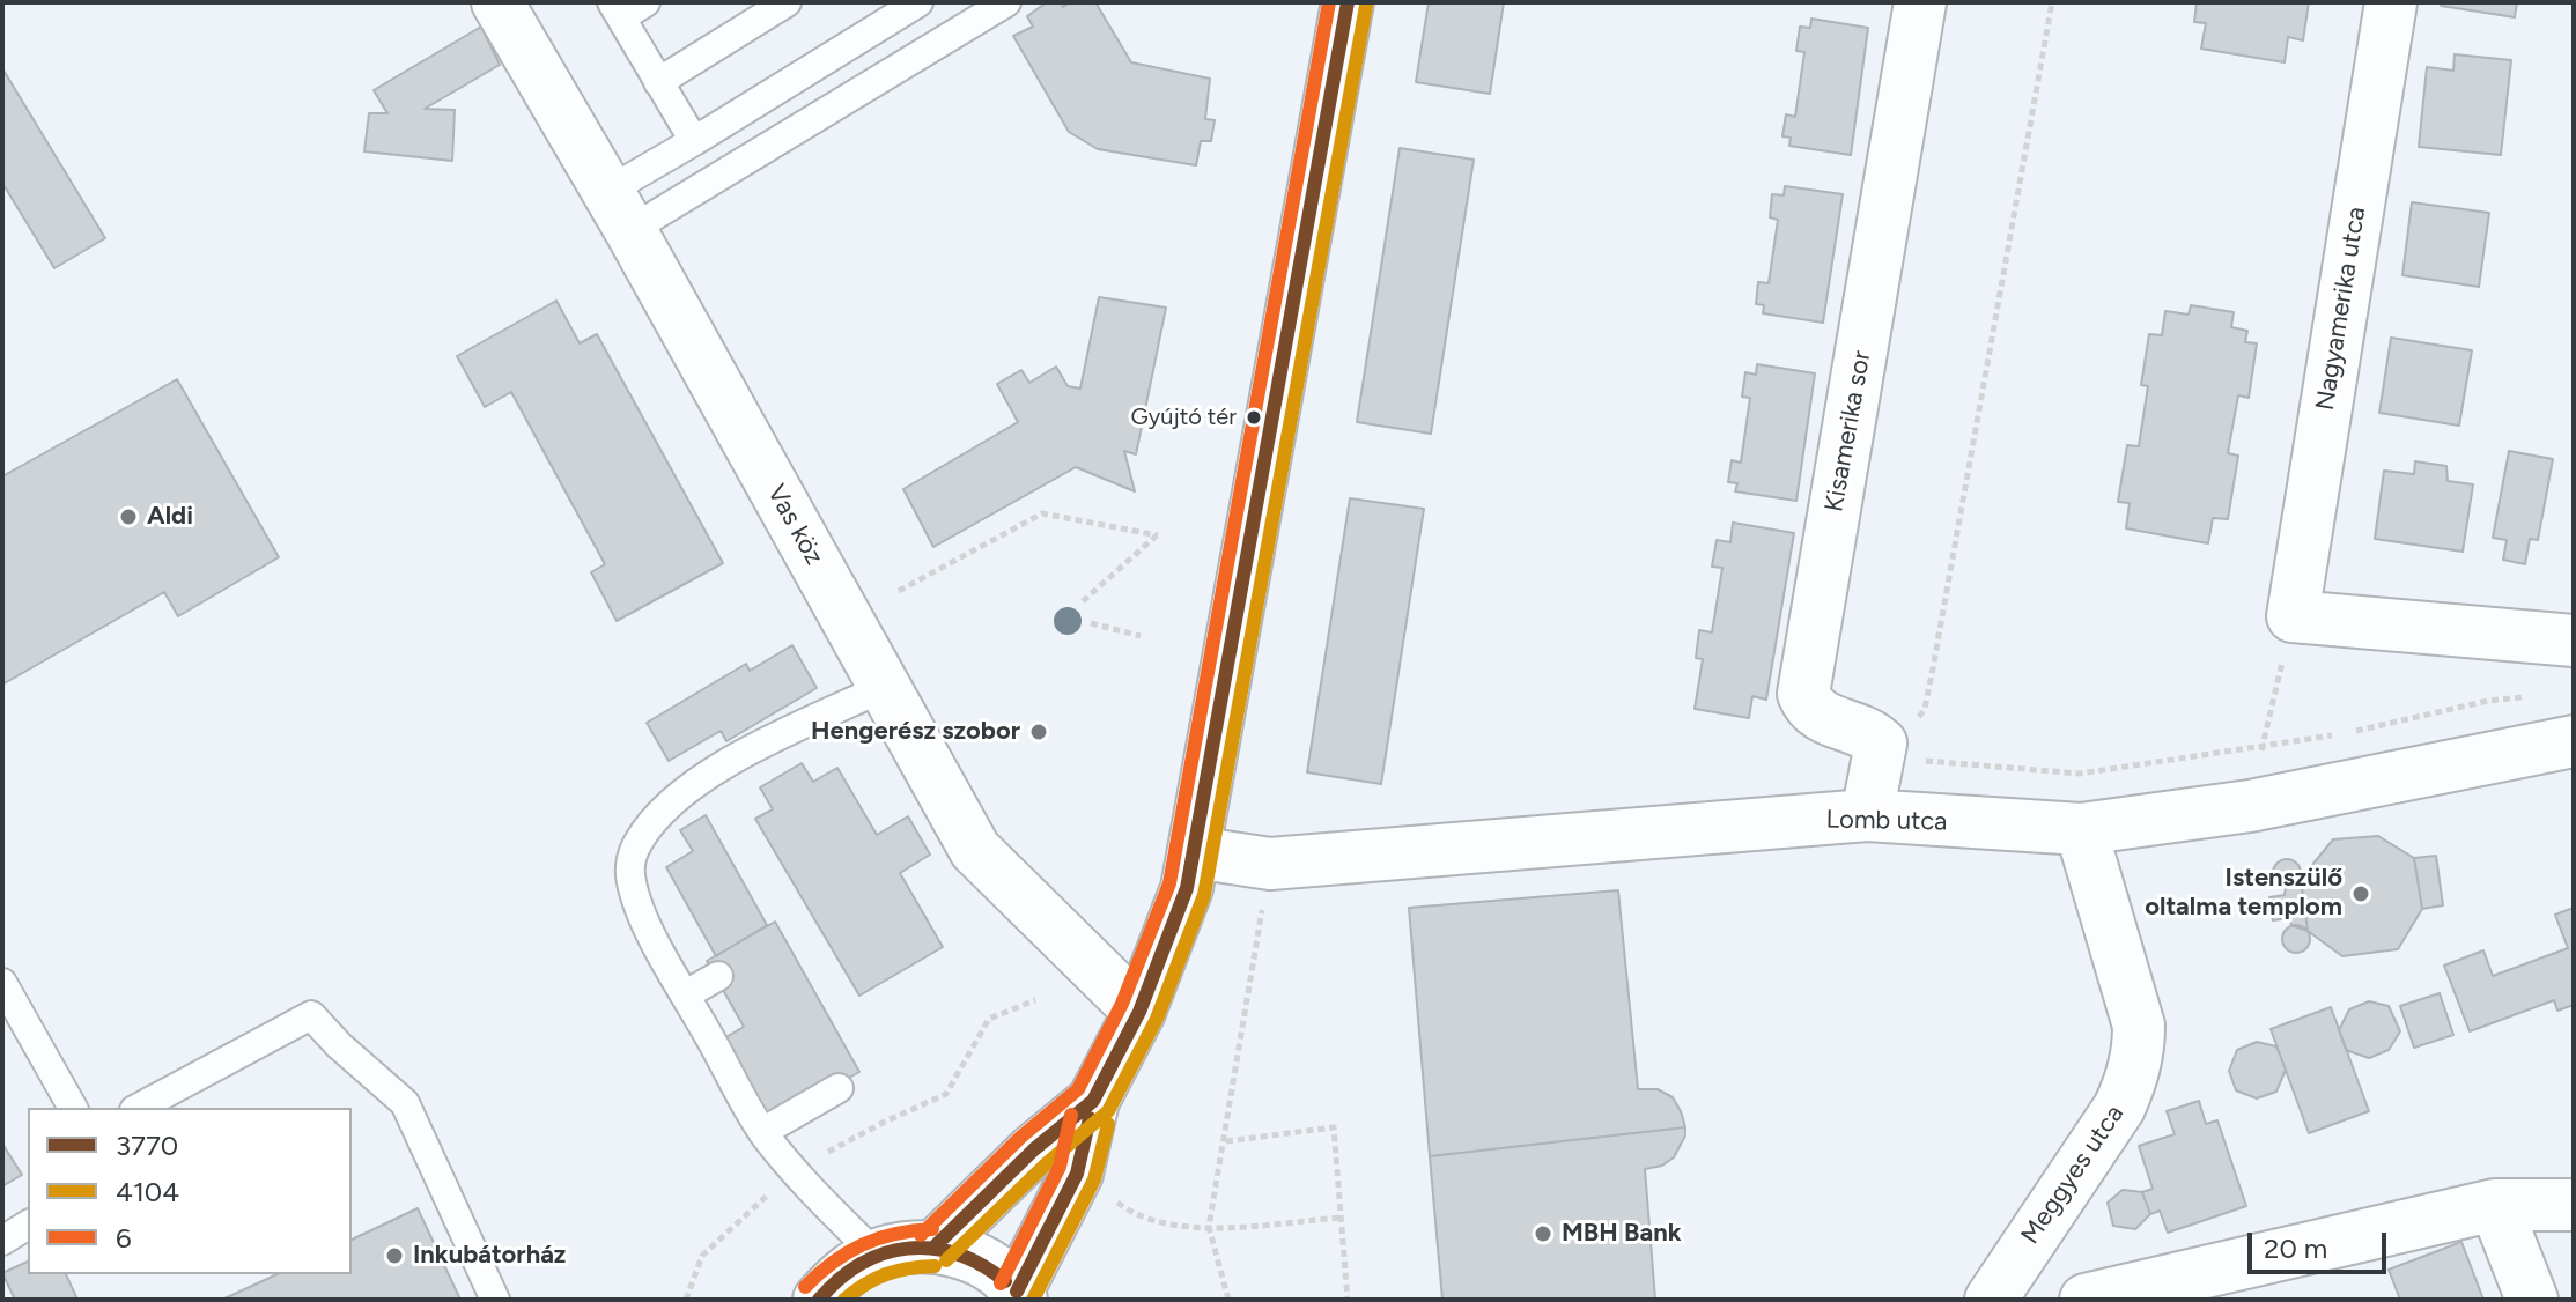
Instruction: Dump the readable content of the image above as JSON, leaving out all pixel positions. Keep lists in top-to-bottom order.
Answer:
{
  "streets": {
    "street": [
      "Nagyamerika utca",
      "Kisamerika sor",
      "Vas köz",
      "Lomb utca",
      "Meggyes utca"
    ]
  },
  "crossings": [
    ["Lomb utca", "Meggyes utca"]
  ],
  "places": [
    "Gyújtó tér",
    "Aldi",
    "Hengerész szobor",
    "Istenszülő oltalma templom",
    "MBH Bank",
    "Inkubátorház"
  ],
  "lines": ["transit line 3770", "transit line 6", "transit line 4104"],
  "legend": ["3770", "4104", "6"],
  "scale_bar": "20 m"
}
